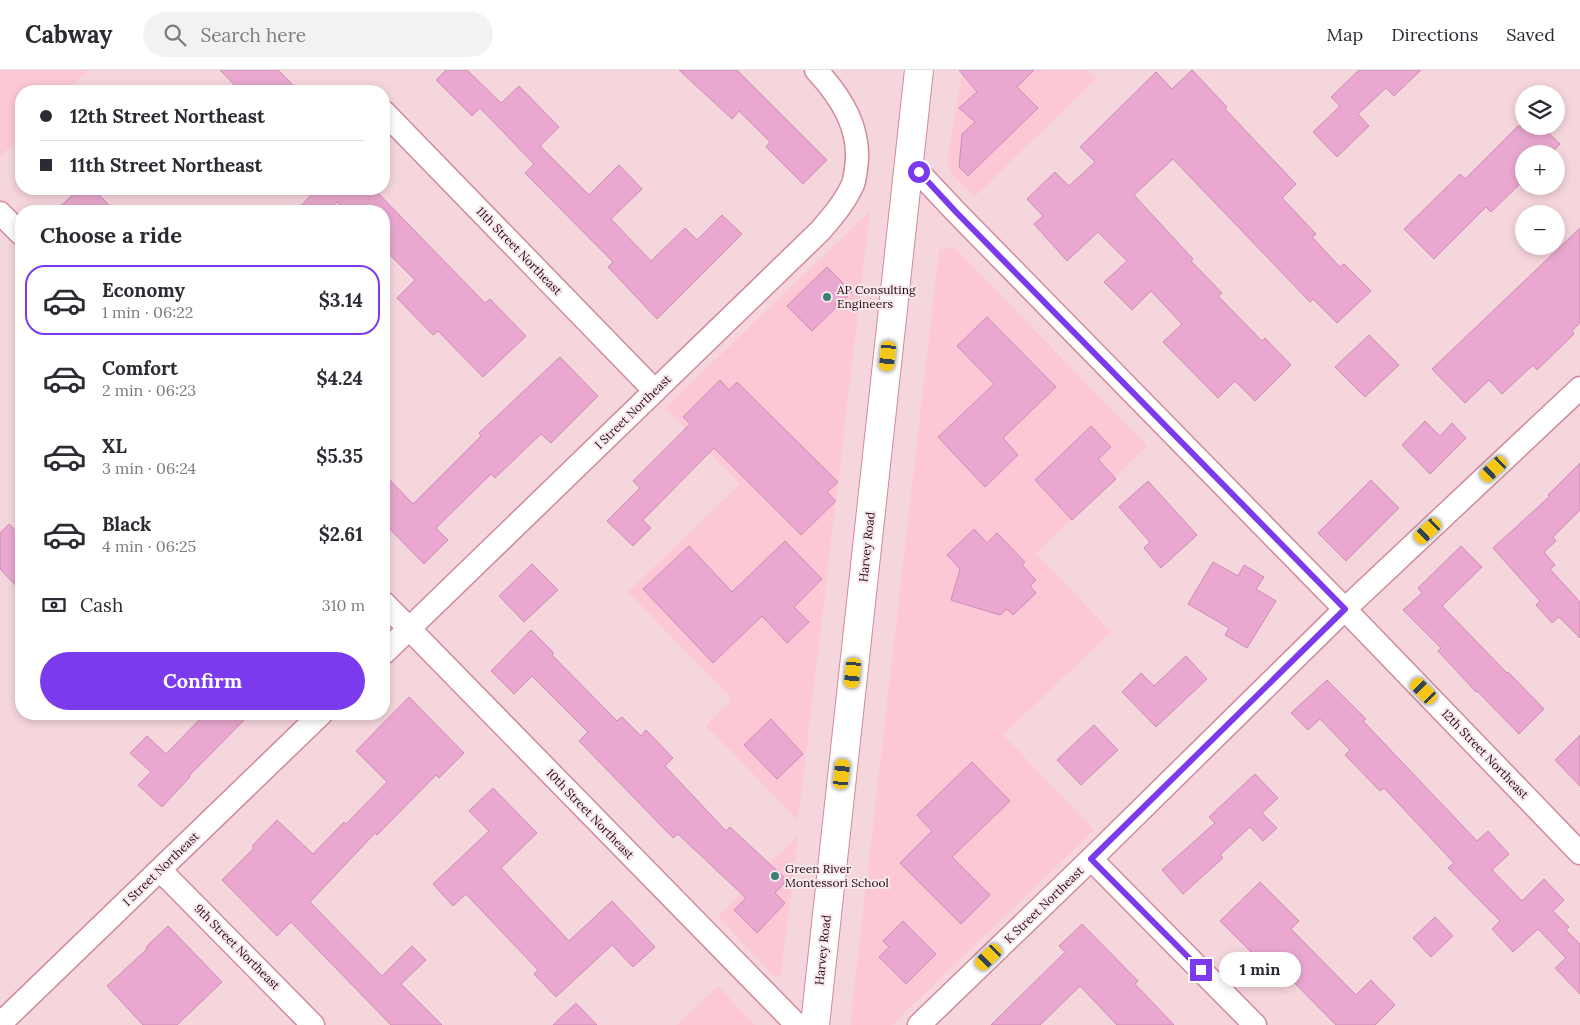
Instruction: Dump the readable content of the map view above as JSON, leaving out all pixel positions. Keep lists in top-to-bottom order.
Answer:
{
  "streets": {
    "main road": ["Harvey Road"],
    "street": [
      "11th Street Northeast",
      "I Street Northeast",
      "12th Street Northeast",
      "10th Street Northeast",
      "K Street Northeast",
      "9th Street Northeast"
    ]
  },
  "crossings": [
    ["11th Street Northeast", "I Street Northeast"],
    ["I Street Northeast", "10th Street Northeast"],
    ["I Street Northeast", "9th Street Northeast"],
    ["Harvey Road", "12th Street Northeast"],
    ["12th Street Northeast", "K Street Northeast"]
  ],
  "places": ["AP Consulting Engineers", "Green River Montessori School"],
  "page": {
    "header": "Cabway",
    "search": "Search here",
    "nav": ["Map", "Directions", "Saved"],
    "map_buttons": ["+", "−"],
    "banner": ["12th Street Northeast", "11th Street Northeast"],
    "heading": "Choose a ride",
    "list": [
      {
        "name": "Economy",
        "note": "1 min · 06:22",
        "value": "$3.14"
      },
      {
        "name": "Comfort",
        "note": "2 min · 06:23",
        "value": "$4.24"
      },
      {
        "name": "XL",
        "note": "3 min · 06:24",
        "value": "$5.35"
      },
      {
        "name": "Black",
        "note": "4 min · 06:25",
        "value": "$2.61"
      }
    ],
    "pay": ["Cash", "310 m"],
    "buttons": "Confirm",
    "bubble": "1 min"
  }
}
